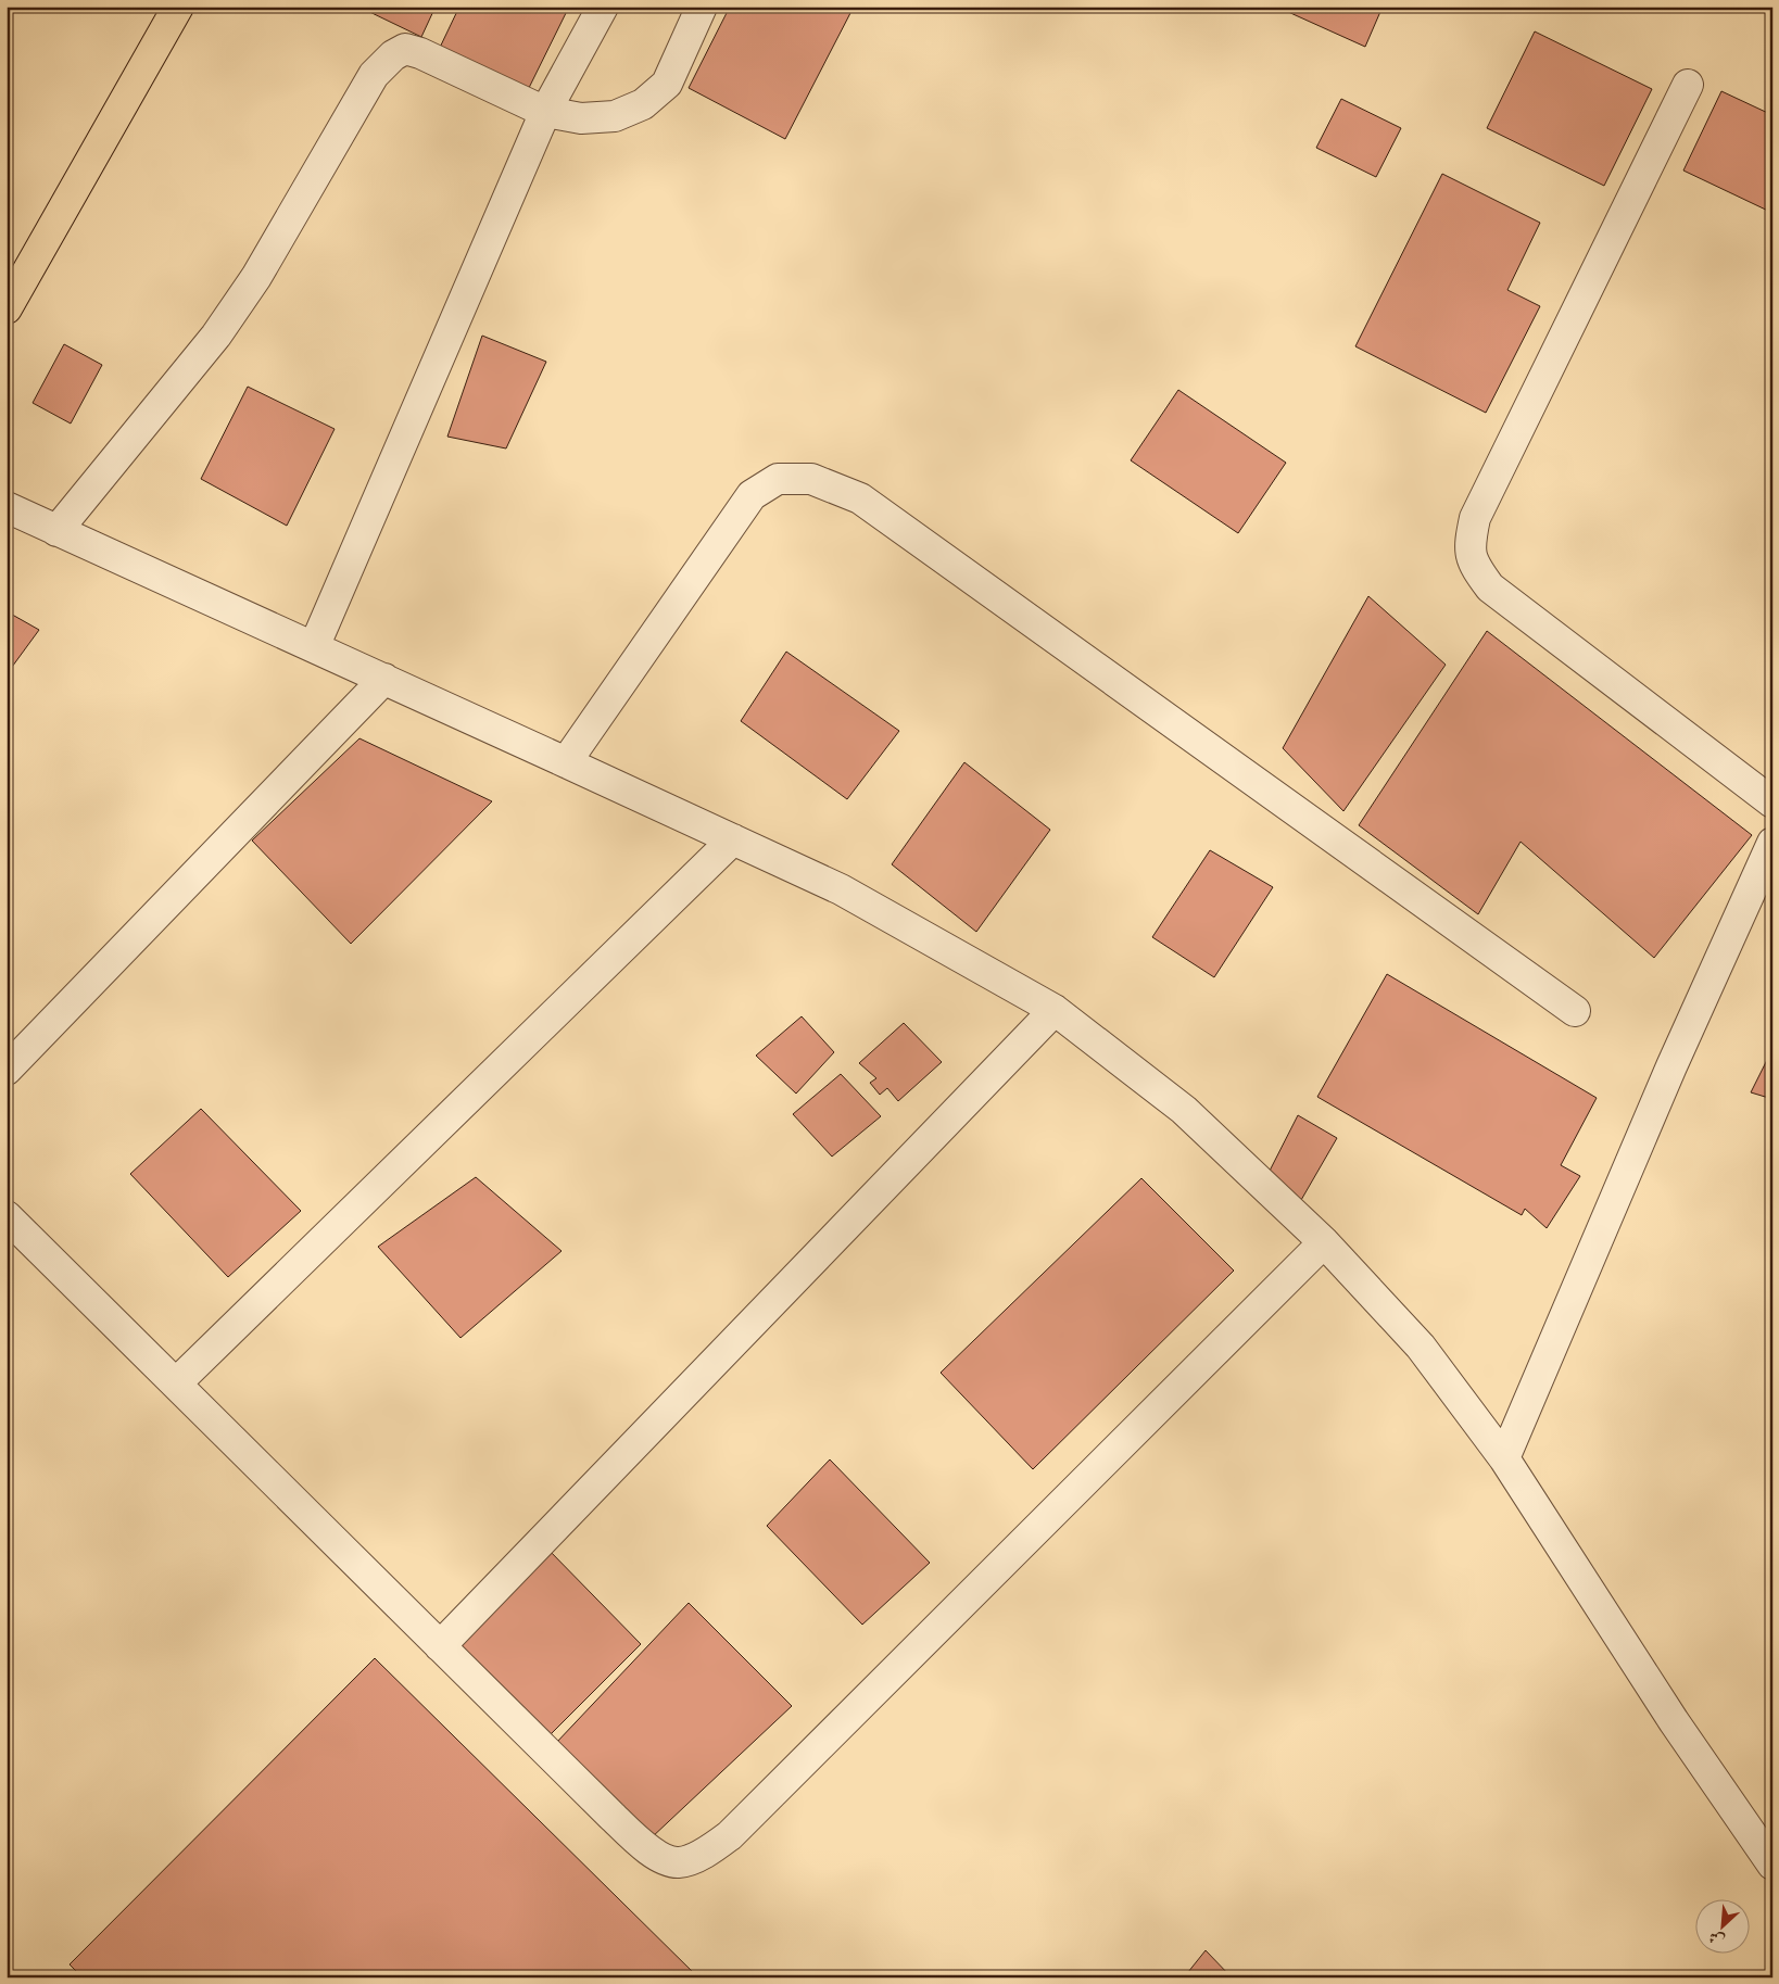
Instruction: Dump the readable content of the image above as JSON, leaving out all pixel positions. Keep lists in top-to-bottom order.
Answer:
{
  "north": "bottom left"
}
